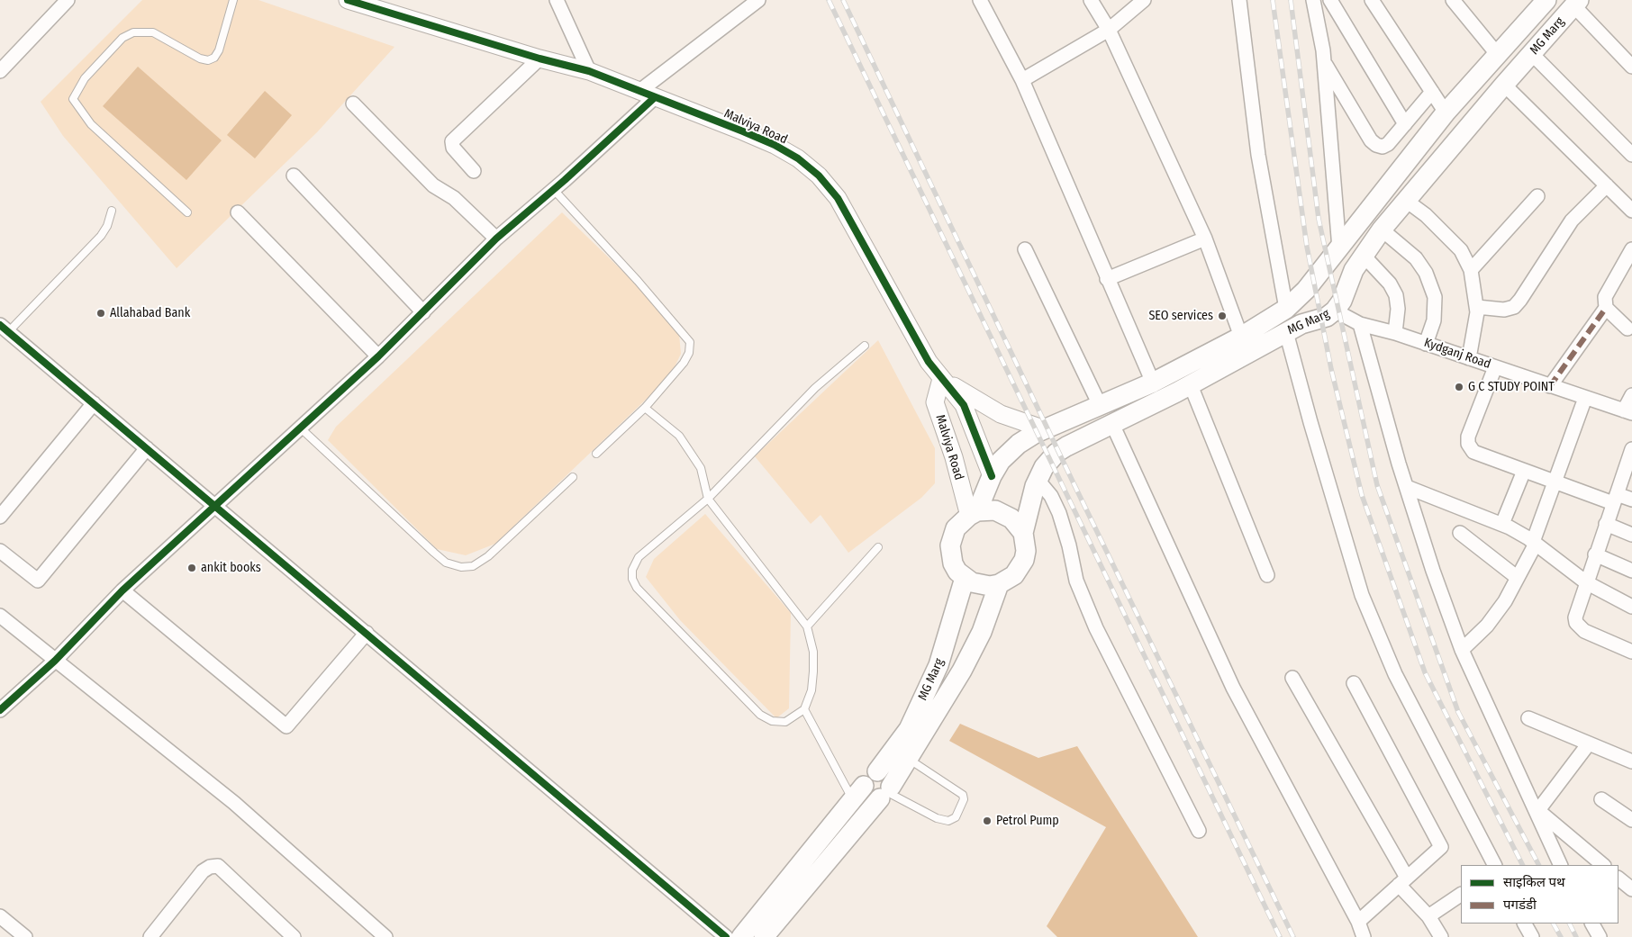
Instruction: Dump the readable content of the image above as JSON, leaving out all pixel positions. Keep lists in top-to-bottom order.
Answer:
{
  "streets": {
    "main road": ["MG Marg"],
    "street": ["Malviya Road", "Kydganj Road"]
  },
  "crossings": [
    ["MG Marg", "Malviya Road"],
    ["MG Marg", "Kydganj Road"]
  ],
  "places": [
    "Allahabad Bank",
    "SEO services",
    "G C STUDY POINT",
    "ankit books",
    "Petrol Pump"
  ],
  "legend": ["साइकिल पथ", "पगडंडी"]
}
